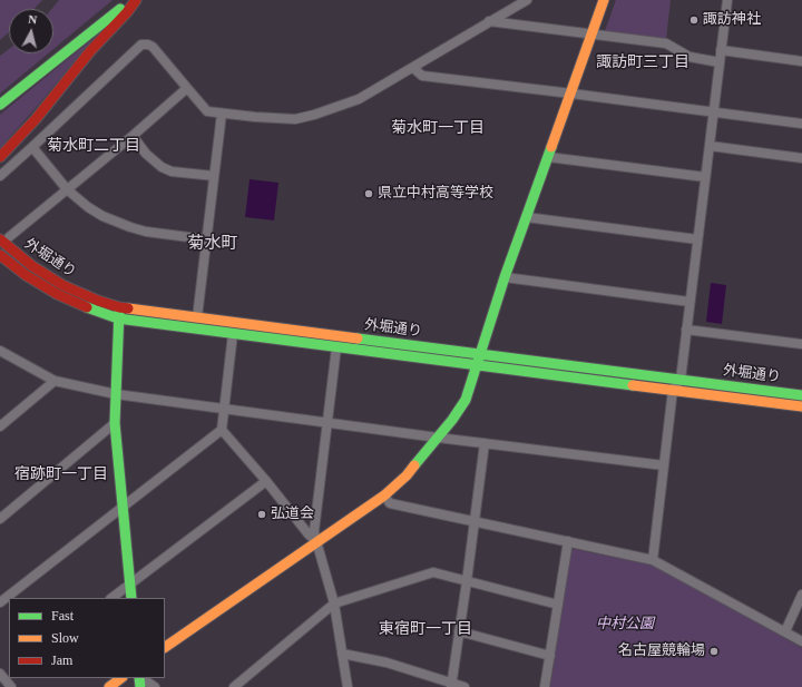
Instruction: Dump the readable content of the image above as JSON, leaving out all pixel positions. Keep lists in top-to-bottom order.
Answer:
{
  "streets": {
    "main road": ["外堀通り"]
  },
  "districts": [
    "諏訪町三丁目",
    "菊水町一丁目",
    "菊水町二丁目",
    "菊水町",
    "宿跡町一丁目",
    "東宿町一丁目"
  ],
  "parks": ["中村公園"],
  "places": [
    "諏訪神社",
    "県立中村高等学校",
    "弘道会",
    "名古屋競輪場"
  ],
  "legend": ["Fast", "Slow", "Jam"],
  "north": "top"
}
